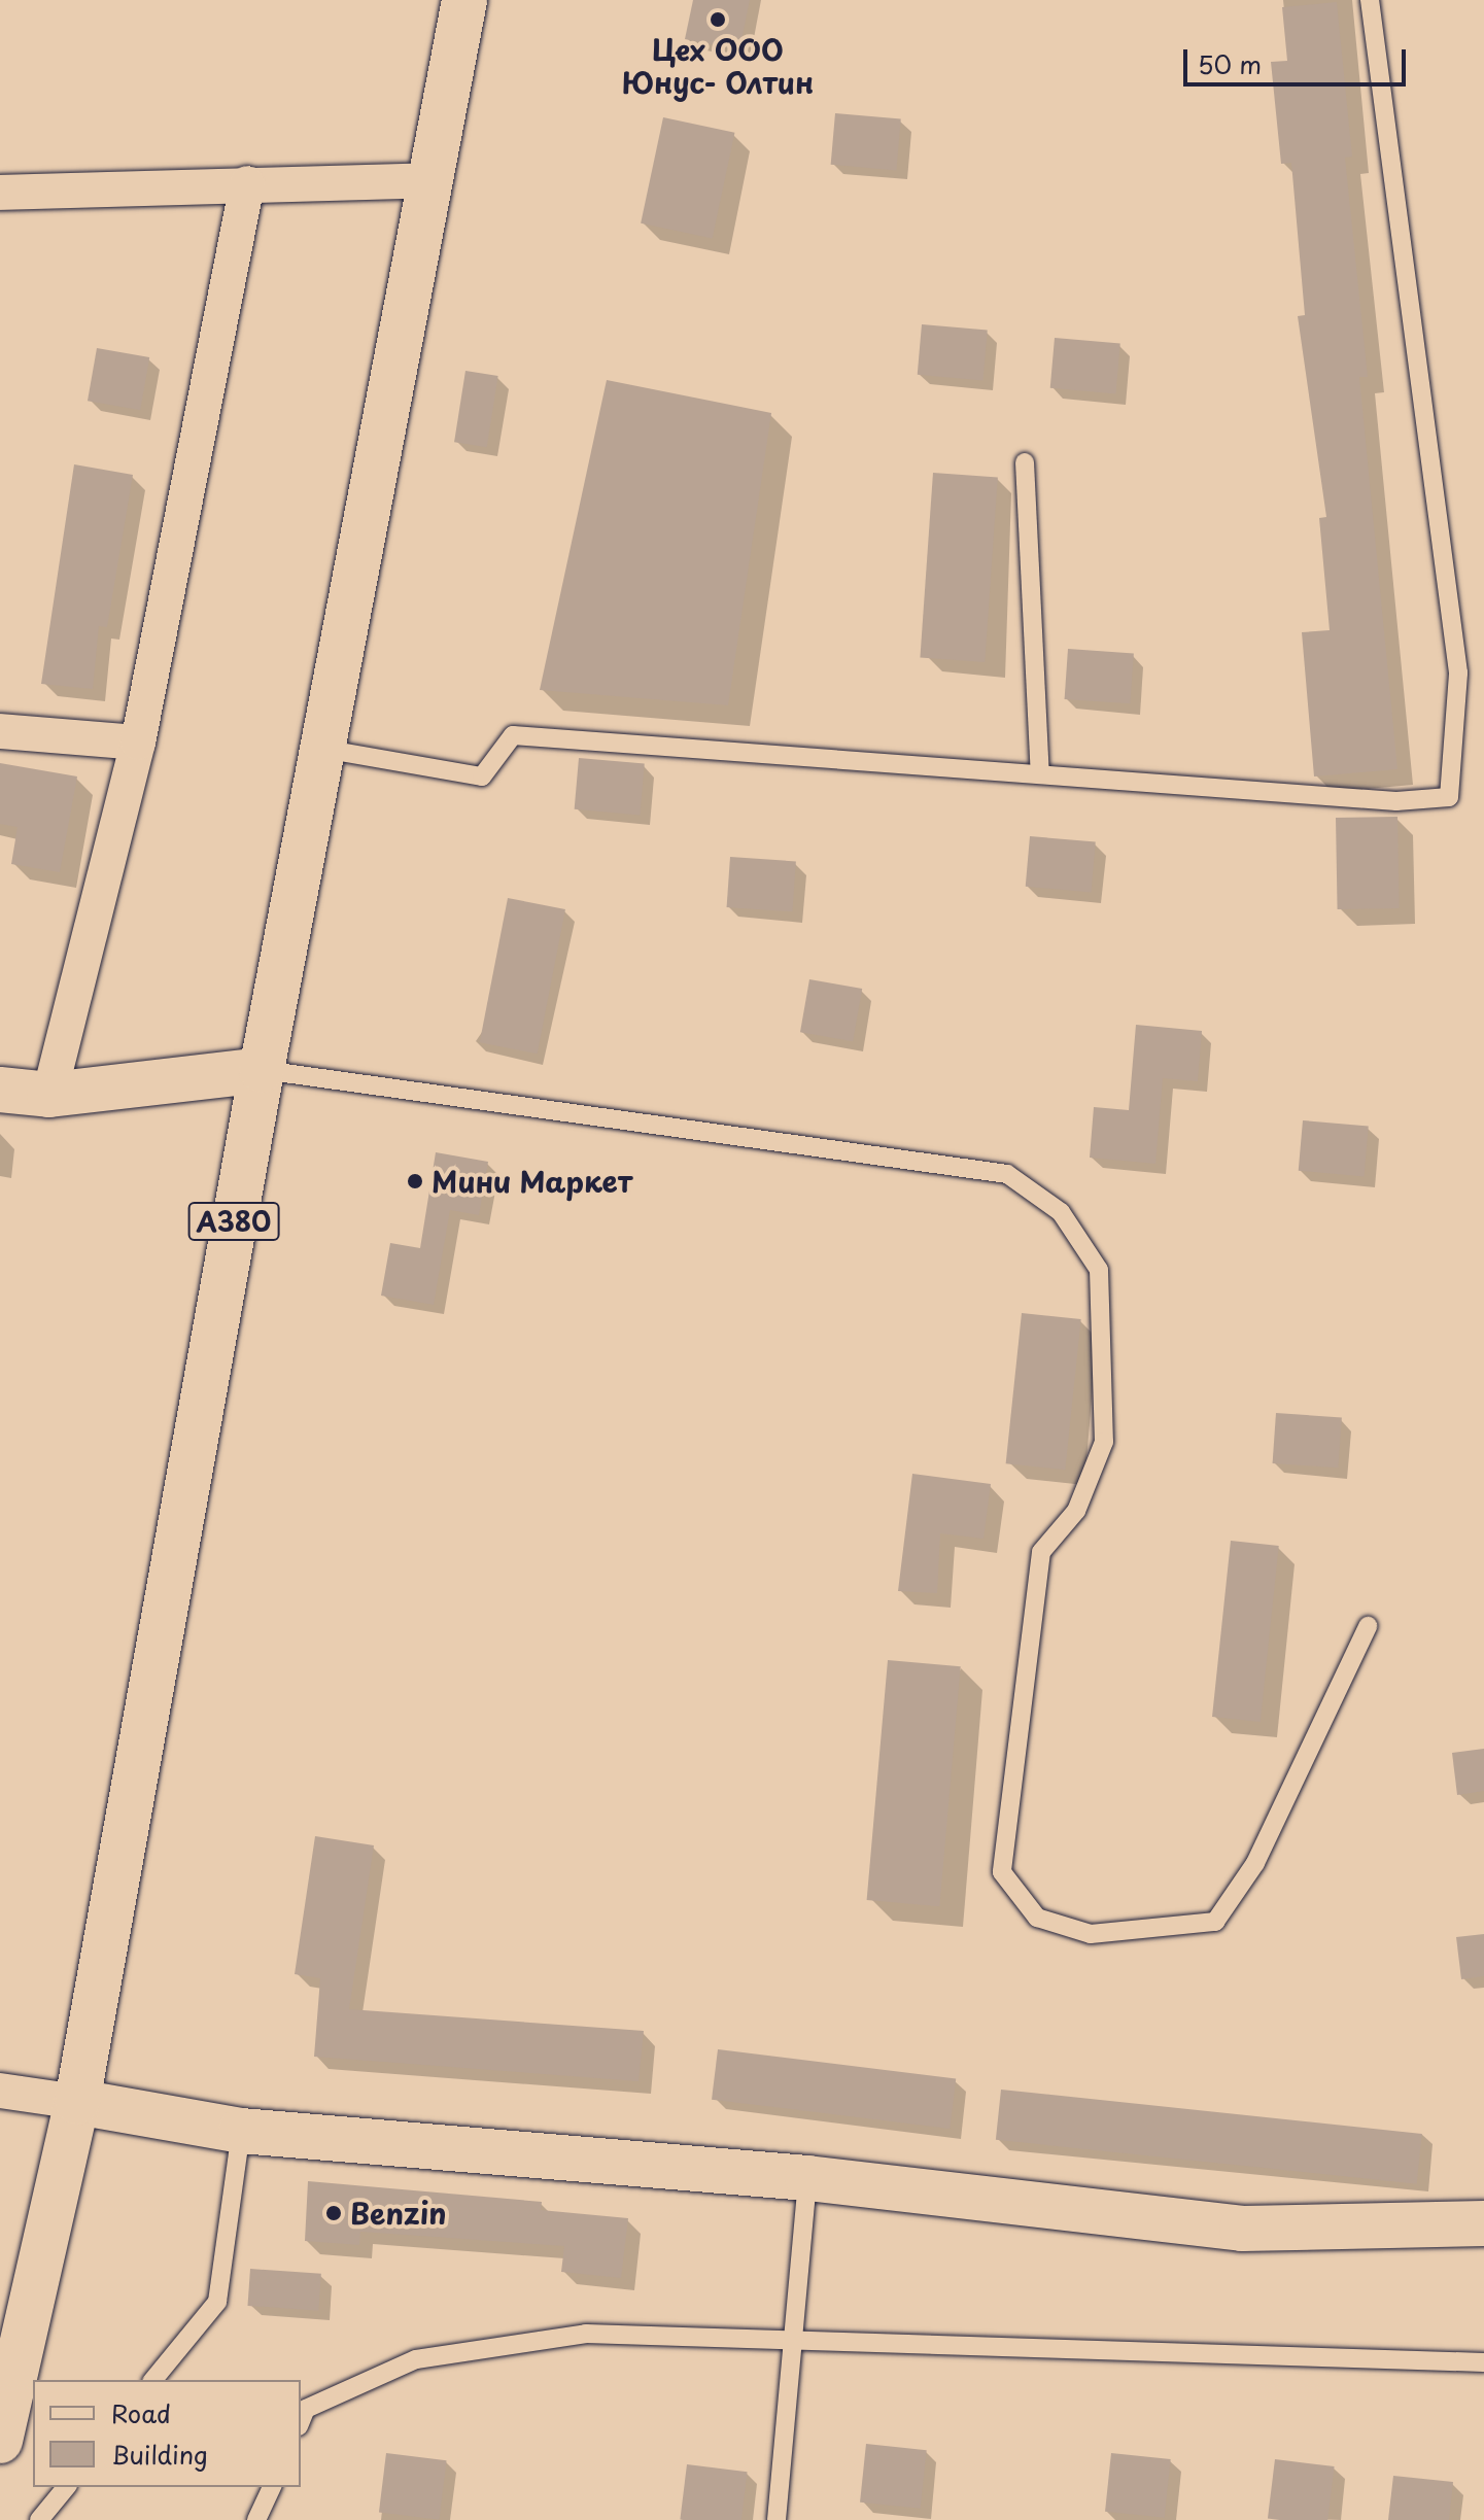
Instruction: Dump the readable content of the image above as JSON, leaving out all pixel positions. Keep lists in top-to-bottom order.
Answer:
{
  "streets": {
    "main road": ["A380"]
  },
  "places": ["Цех ООО Юнус- Олтин", "Мини Маркет", "Benzin"],
  "legend": ["Road", "Building"],
  "scale_bar": "50 m"
}
